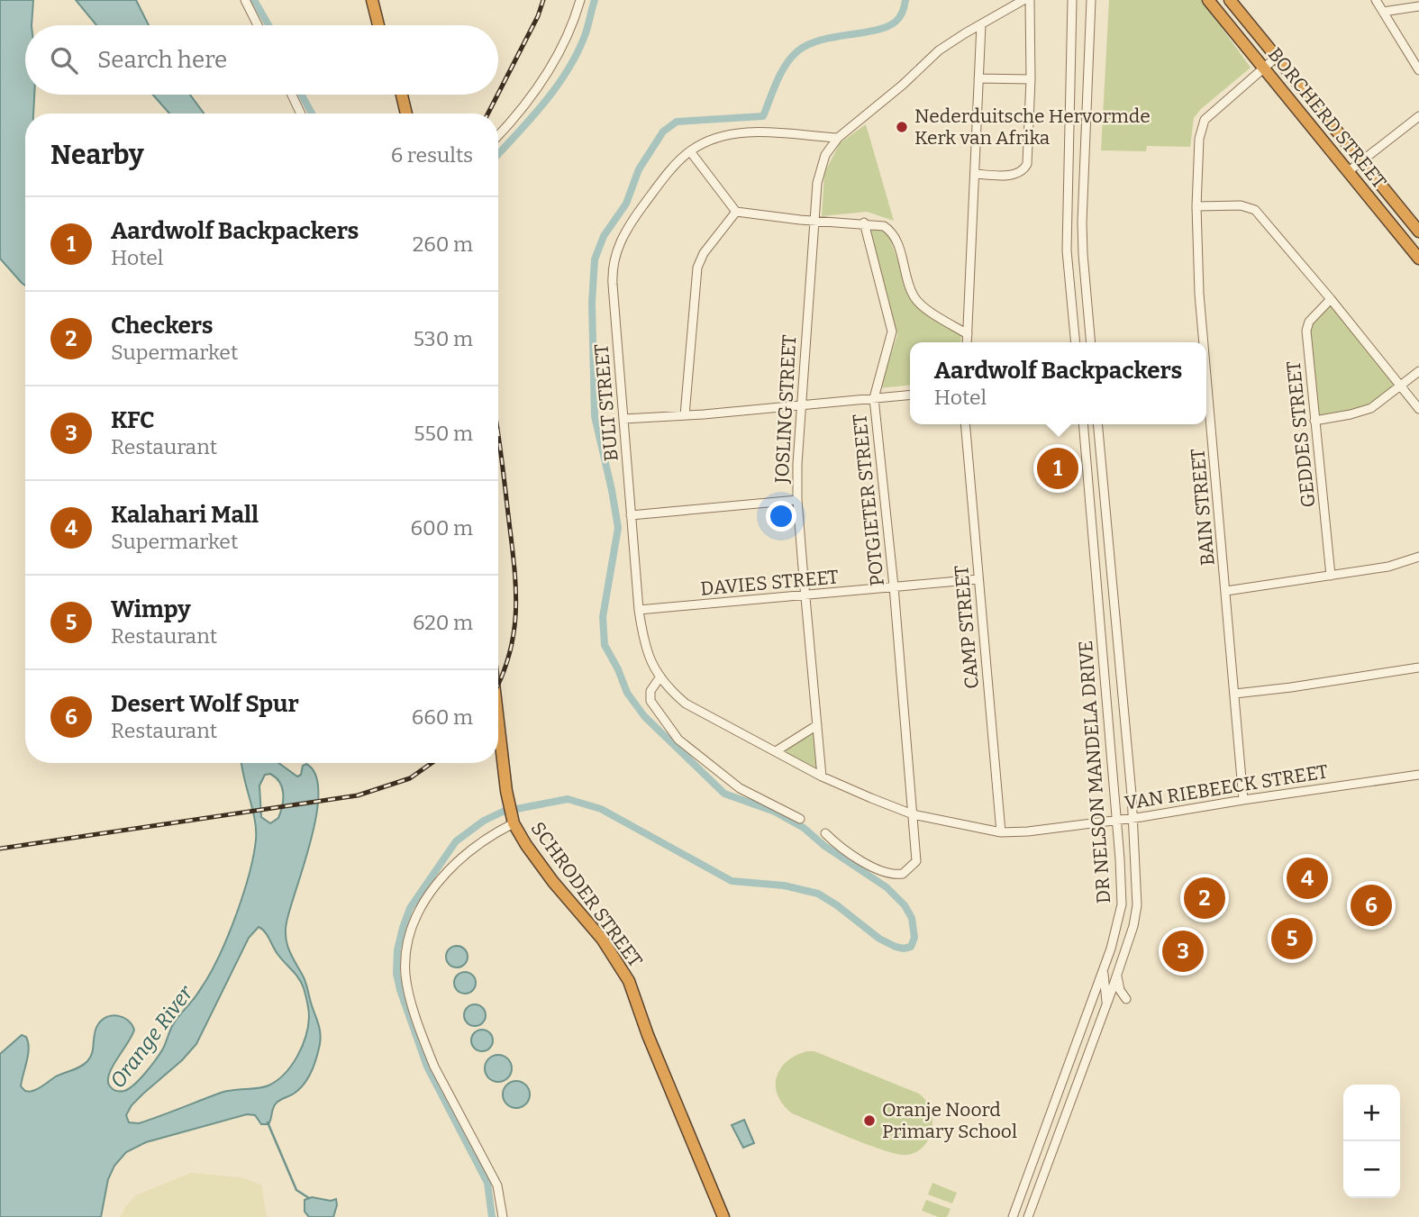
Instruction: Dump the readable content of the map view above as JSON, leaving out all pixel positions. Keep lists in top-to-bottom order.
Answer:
{
  "streets": {
    "highway": ["BORCHERD STREET", "SCHRODER STREET"],
    "street": [
      "BULT STREET",
      "JOSLING STREET",
      "GEDDES STREET",
      "POTGIETER STREET",
      "BAIN STREET",
      "DAVIES STREET",
      "CAMP STREET",
      "DR NELSON MANDELA DRIVE",
      "VAN RIEBEECK STREET"
    ]
  },
  "crossings": [
    ["BORCHERD STREET", "BAIN STREET"],
    ["BULT STREET", "JOSLING STREET"],
    ["BULT STREET", "POTGIETER STREET"],
    ["BULT STREET", "DAVIES STREET"],
    ["BULT STREET", "CAMP STREET"],
    ["BULT STREET", "VAN RIEBEECK STREET"],
    ["JOSLING STREET", "DAVIES STREET"],
    ["POTGIETER STREET", "DAVIES STREET"],
    ["BAIN STREET", "VAN RIEBEECK STREET"],
    ["DAVIES STREET", "CAMP STREET"],
    ["CAMP STREET", "VAN RIEBEECK STREET"],
    ["DR NELSON MANDELA DRIVE", "VAN RIEBEECK STREET"]
  ],
  "water": ["Orange River"],
  "places": ["Nederduitsche Hervormde Kerk van Afrika", "Oranje Noord Primary School"],
  "page": {
    "search": "Search here",
    "heading": ["Nearby", "6 results"],
    "list": [
      {
        "mark": "1",
        "name": "Aardwolf Backpackers",
        "note": "Hotel",
        "value": "260 m"
      },
      {
        "mark": "2",
        "name": "Checkers",
        "note": "Supermarket",
        "value": "530 m"
      },
      {
        "mark": "3",
        "name": "KFC",
        "note": "Restaurant",
        "value": "550 m"
      },
      {
        "mark": "4",
        "name": "Kalahari Mall",
        "note": "Supermarket",
        "value": "600 m"
      },
      {
        "mark": "5",
        "name": "Wimpy",
        "note": "Restaurant",
        "value": "620 m"
      },
      {
        "mark": "6",
        "name": "Desert Wolf Spur",
        "note": "Restaurant",
        "value": "660 m"
      }
    ],
    "popup": ["Aardwolf Backpackers", "Hotel"],
    "pins": [
      "1",
      "4",
      "2",
      "6",
      "5",
      "3"
    ],
    "map_buttons": ["+", "−"]
  }
}
